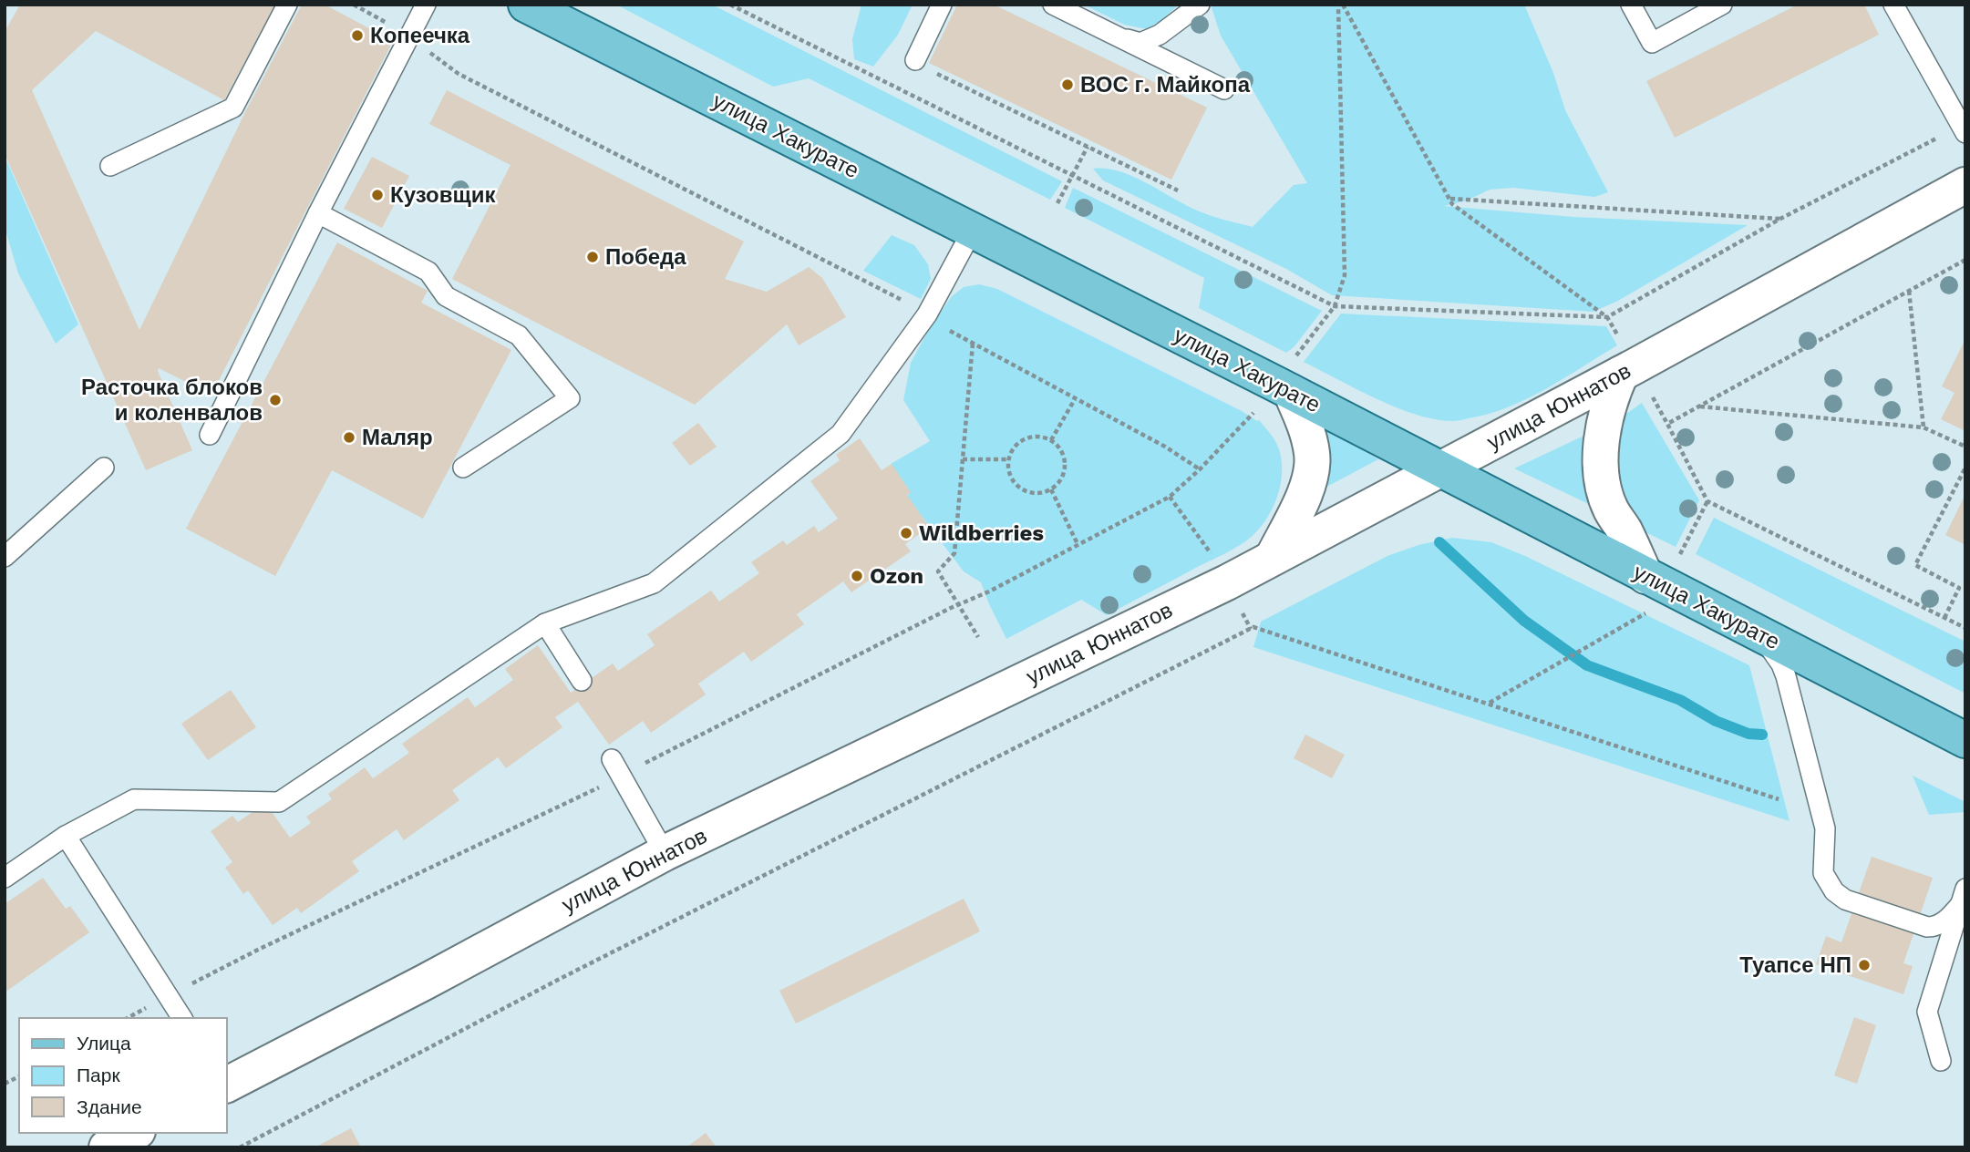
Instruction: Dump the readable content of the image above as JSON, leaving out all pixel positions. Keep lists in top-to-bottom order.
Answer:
{
  "streets": {
    "main road": ["улица Хакурате", "улица Юннатов"]
  },
  "crossings": [
    ["улица Хакурате", "улица Юннатов"]
  ],
  "places": [
    "Копеечка",
    "ВОС г. Майкопа",
    "Кузовщик",
    "Победа",
    "Расточка блоков и коленвалов",
    "Маляр",
    "Wildberries",
    "Ozon",
    "Туапсе НП"
  ],
  "legend": ["Улица", "Парк", "Здание"]
}
